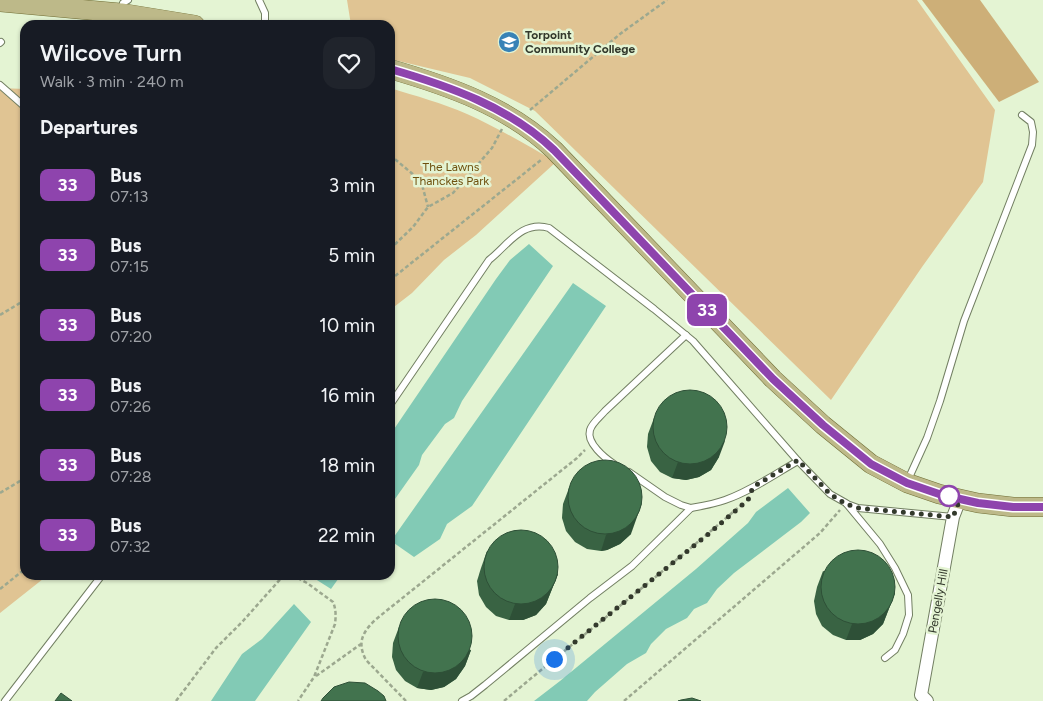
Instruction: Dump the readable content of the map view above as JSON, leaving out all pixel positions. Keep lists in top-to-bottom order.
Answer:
{
  "streets": {
    "street": ["Pengelly Hill"]
  },
  "parks": ["The Lawns Thanckes Park"],
  "places": {
    "school or university": ["Torpoint Community College"]
  },
  "lines": ["bus line 33"],
  "page": {
    "on_map": "33",
    "heading": [
      ["Wilcove Turn", "Walk · 3 min · 240 m"],
      "Departures"
    ],
    "list": [
      {
        "mark": "33",
        "name": "Bus",
        "note": "07:13",
        "value": "3 min"
      },
      {
        "mark": "33",
        "name": "Bus",
        "note": "07:15",
        "value": "5 min"
      },
      {
        "mark": "33",
        "name": "Bus",
        "note": "07:20",
        "value": "10 min"
      },
      {
        "mark": "33",
        "name": "Bus",
        "note": "07:26",
        "value": "16 min"
      },
      {
        "mark": "33",
        "name": "Bus",
        "note": "07:28",
        "value": "18 min"
      },
      {
        "mark": "33",
        "name": "Bus",
        "note": "07:32",
        "value": "22 min"
      }
    ]
  }
}
